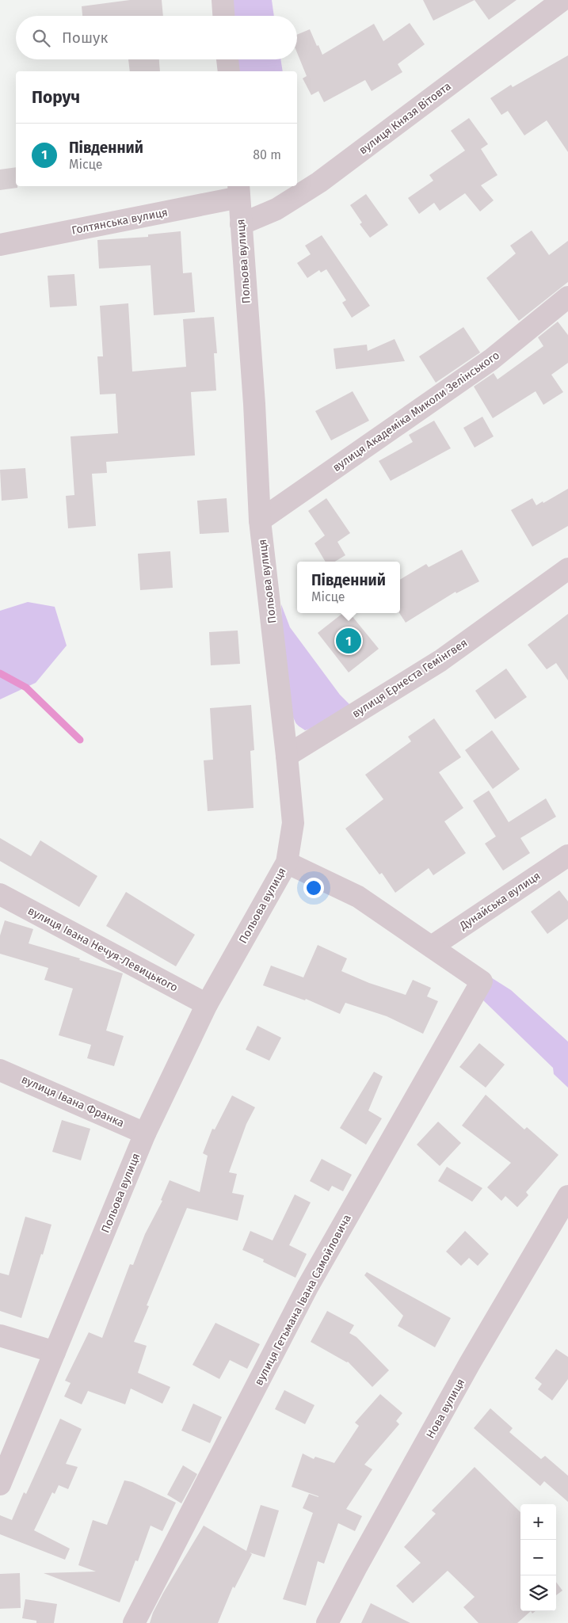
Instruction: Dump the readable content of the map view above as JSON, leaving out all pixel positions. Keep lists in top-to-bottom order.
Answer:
{
  "streets": {
    "street": [
      "вулиця Князя Вітовта",
      "Голтянська вулиця",
      "Польова вулиця",
      "вулиця Академіка Миколи Зелінського",
      "вулиця Ернеста Гемінгвея",
      "Дунайська вулиця",
      "вулиця Івана Нечуя-Левицького",
      "вулиця Івана Франка",
      "вулиця Гетьмана Івана Самойловича",
      "Нова вулиця"
    ]
  },
  "crossings": [
    ["вулиця Князя Вітовта", "Польова вулиця"],
    ["Голтянська вулиця", "Польова вулиця"],
    ["Польова вулиця", "вулиця Академіка Миколи Зелінського"],
    ["Польова вулиця", "вулиця Ернеста Гемінгвея"],
    ["Польова вулиця", "вулиця Івана Нечуя-Левицького"],
    ["Польова вулиця", "вулиця Івана Франка"],
    ["Дунайська вулиця", "вулиця Гетьмана Івана Самойловича"]
  ],
  "page": {
    "search": "Пошук",
    "heading": "Поруч",
    "list": [
      {
        "mark": "1",
        "name": "Південний",
        "note": "Місце",
        "value": "80 m"
      }
    ],
    "popup": ["Південний", "Місце"],
    "pins": "1",
    "map_buttons": ["+", "−"]
  }
}
